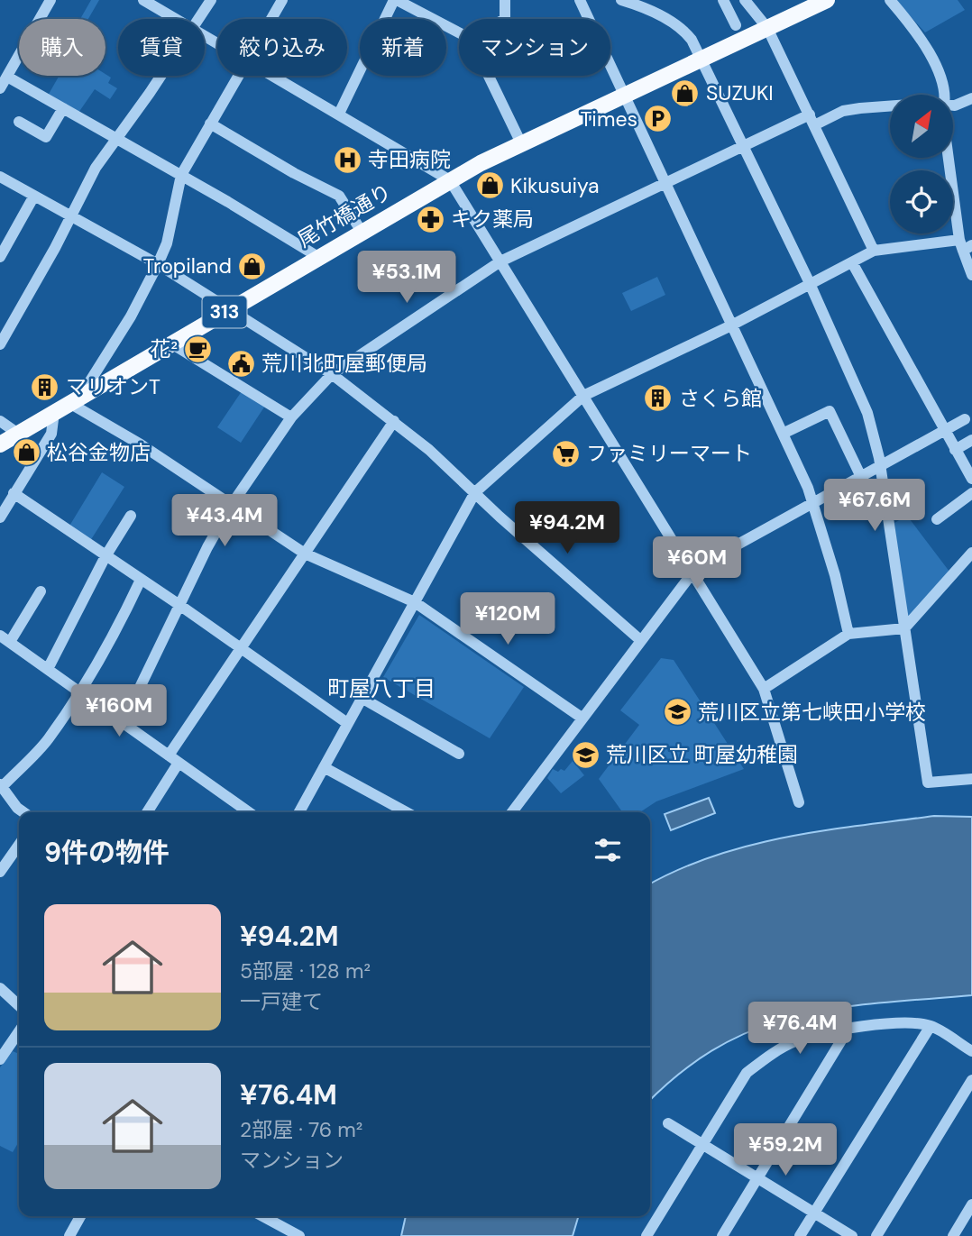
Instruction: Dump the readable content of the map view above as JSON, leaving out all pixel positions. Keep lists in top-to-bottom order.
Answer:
{
  "streets": {
    "main road": ["尾竹橋通り", "313"]
  },
  "districts": ["町屋八丁目"],
  "places": {
    "shop": [
      "SUZUKI",
      "Kikusuiya",
      "Tropiland",
      "松谷金物店"
    ],
    "parking": ["Times"],
    "hospital": ["寺田病院"],
    "pharmacy": ["キク薬局"],
    "cafe": ["花²"],
    "public building": ["荒川北町屋郵便局"],
    "building": ["マリオンT", "さくら館"],
    "supermarket": ["ファミリーマート"],
    "school or university": ["荒川区立第七峡田小学校", "荒川区立 町屋幼稚園"]
  },
  "north": "top right",
  "page": {
    "chip": [
      "購入",
      "賃貸",
      "絞り込み",
      "新着",
      "マンション"
    ],
    "price": [
      "¥53.1M",
      "¥67.6M",
      "¥43.4M",
      "¥94.2M",
      "¥60M",
      "¥120M",
      "¥160M",
      "¥76.4M",
      "¥59.2M"
    ],
    "heading": "9件の物件",
    "list": [
      {
        "name": "¥94.2M",
        "note": "5部屋 · 128 m² · 一戸建て"
      },
      {
        "name": "¥76.4M",
        "note": "2部屋 · 76 m² · マンション"
      }
    ]
  }
}
